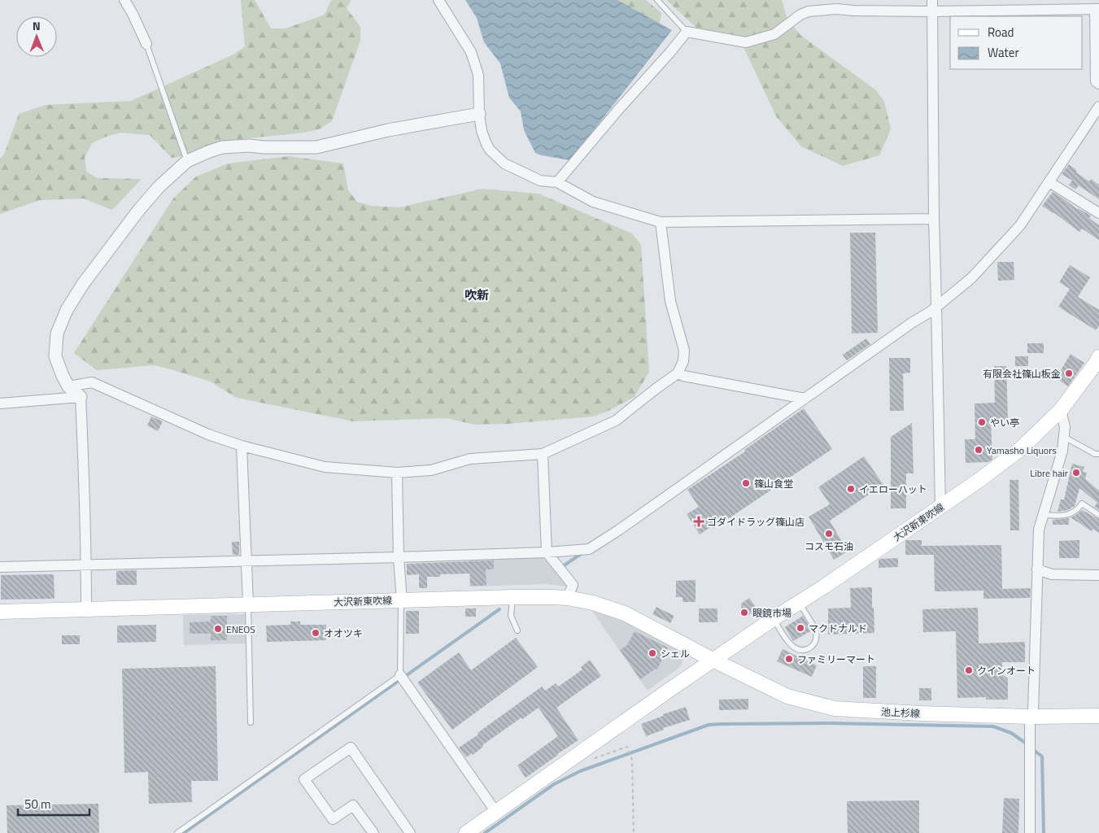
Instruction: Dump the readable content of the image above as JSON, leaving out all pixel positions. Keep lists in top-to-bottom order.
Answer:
{
  "streets": {
    "main road": ["大沢新東吹線", "池上杉線"]
  },
  "crossings": [
    ["大沢新東吹線", "池上杉線"]
  ],
  "districts": ["吹新"],
  "places": {
    "other": [
      "有限会社篠山板金",
      "やい亭",
      "Yamasho Liquors",
      "Libre hair",
      "篠山食堂",
      "イエローハット",
      "コスモ石油",
      "眼鏡市場",
      "マクドナルド",
      "ENEOS",
      "オオツキ",
      "シェル",
      "ファミリーマート",
      "クインオート"
    ],
    "health": ["ゴダイドラッグ篠山店"]
  },
  "legend": ["Road", "Water"],
  "scale_bar": "50 m",
  "north": "top"
}
